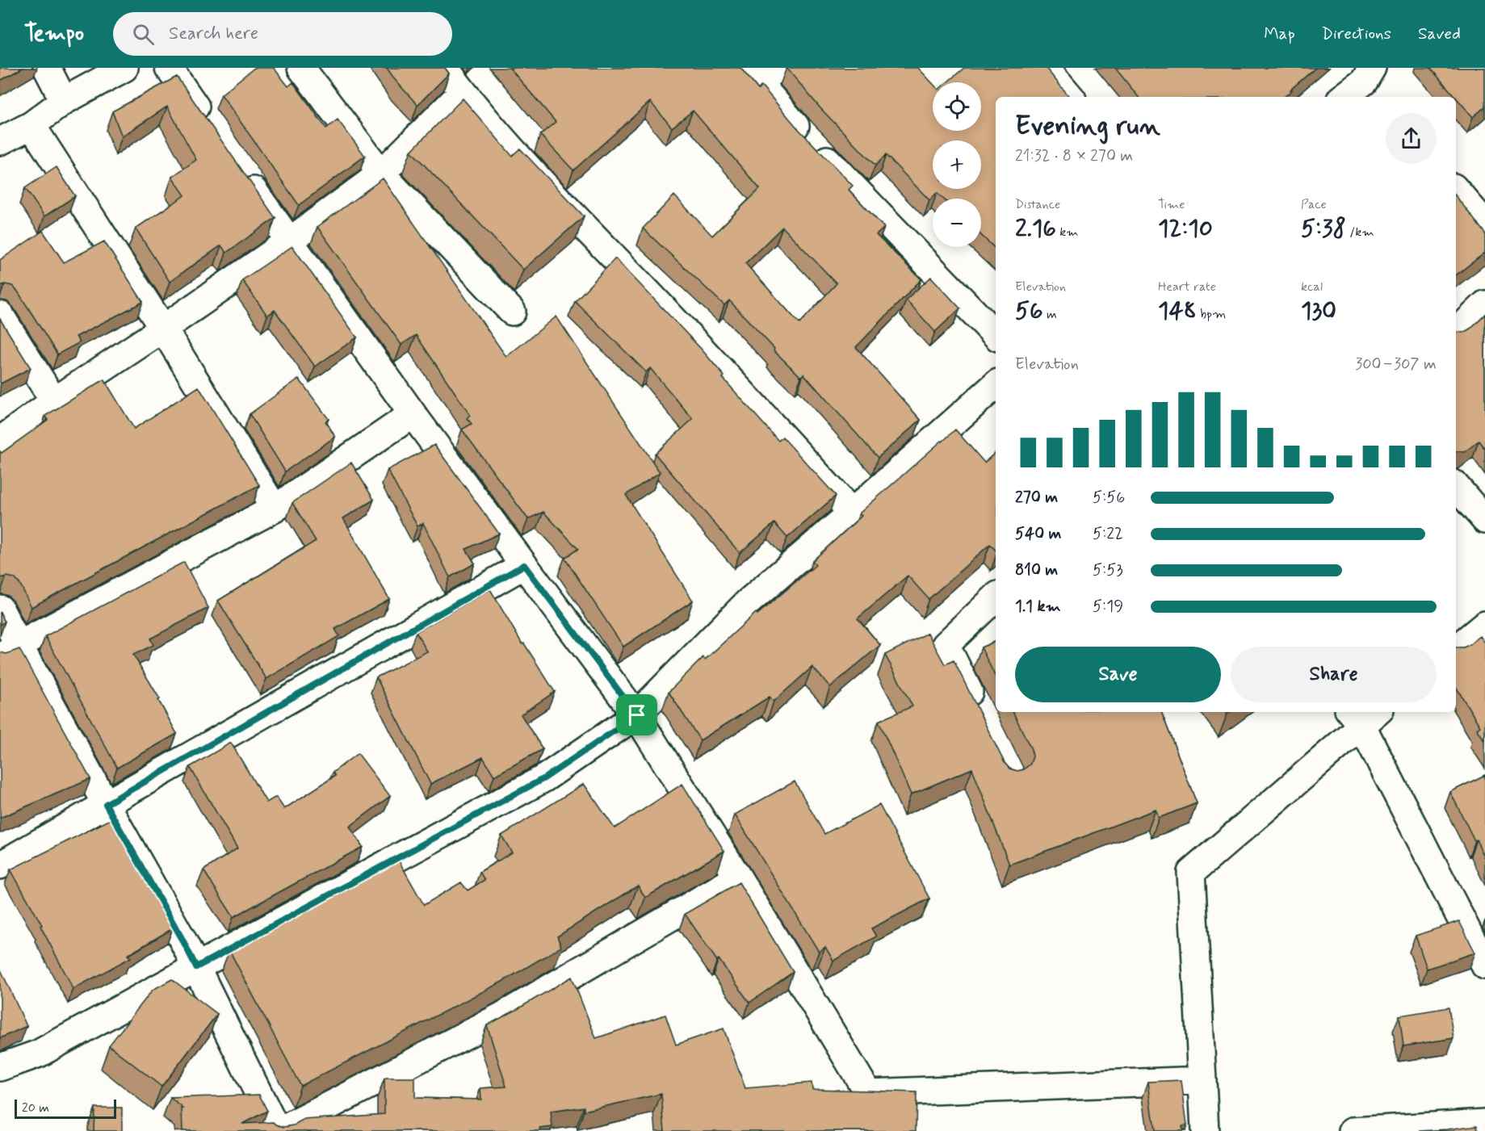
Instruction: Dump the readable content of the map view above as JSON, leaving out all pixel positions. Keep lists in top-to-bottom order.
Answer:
{
  "scale_bar": "20 m",
  "page": {
    "header": "Tempo",
    "search": "Search here",
    "nav": ["Map", "Directions", "Saved"],
    "map_buttons": ["+", "−"],
    "heading": ["Evening run", "21:32 · 8 × 270 m"],
    "stats": [
      ["Distance", "2.16 km"],
      ["Time", "12:10"],
      ["Pace", "5:38 /km"],
      ["Elevation", "56 m"],
      ["Heart rate", "148 bpm"],
      ["kcal", "130"]
    ],
    "chart": ["Elevation", "300–307 m"],
    "list": [
      {
        "name": "270 m",
        "note": "5:56"
      },
      {
        "name": "540 m",
        "note": "5:22"
      },
      {
        "name": "810 m",
        "note": "5:53"
      },
      {
        "name": "1.1 km",
        "note": "5:19"
      }
    ],
    "buttons": ["Save", "Share"],
    "scale": "20 m"
  }
}
